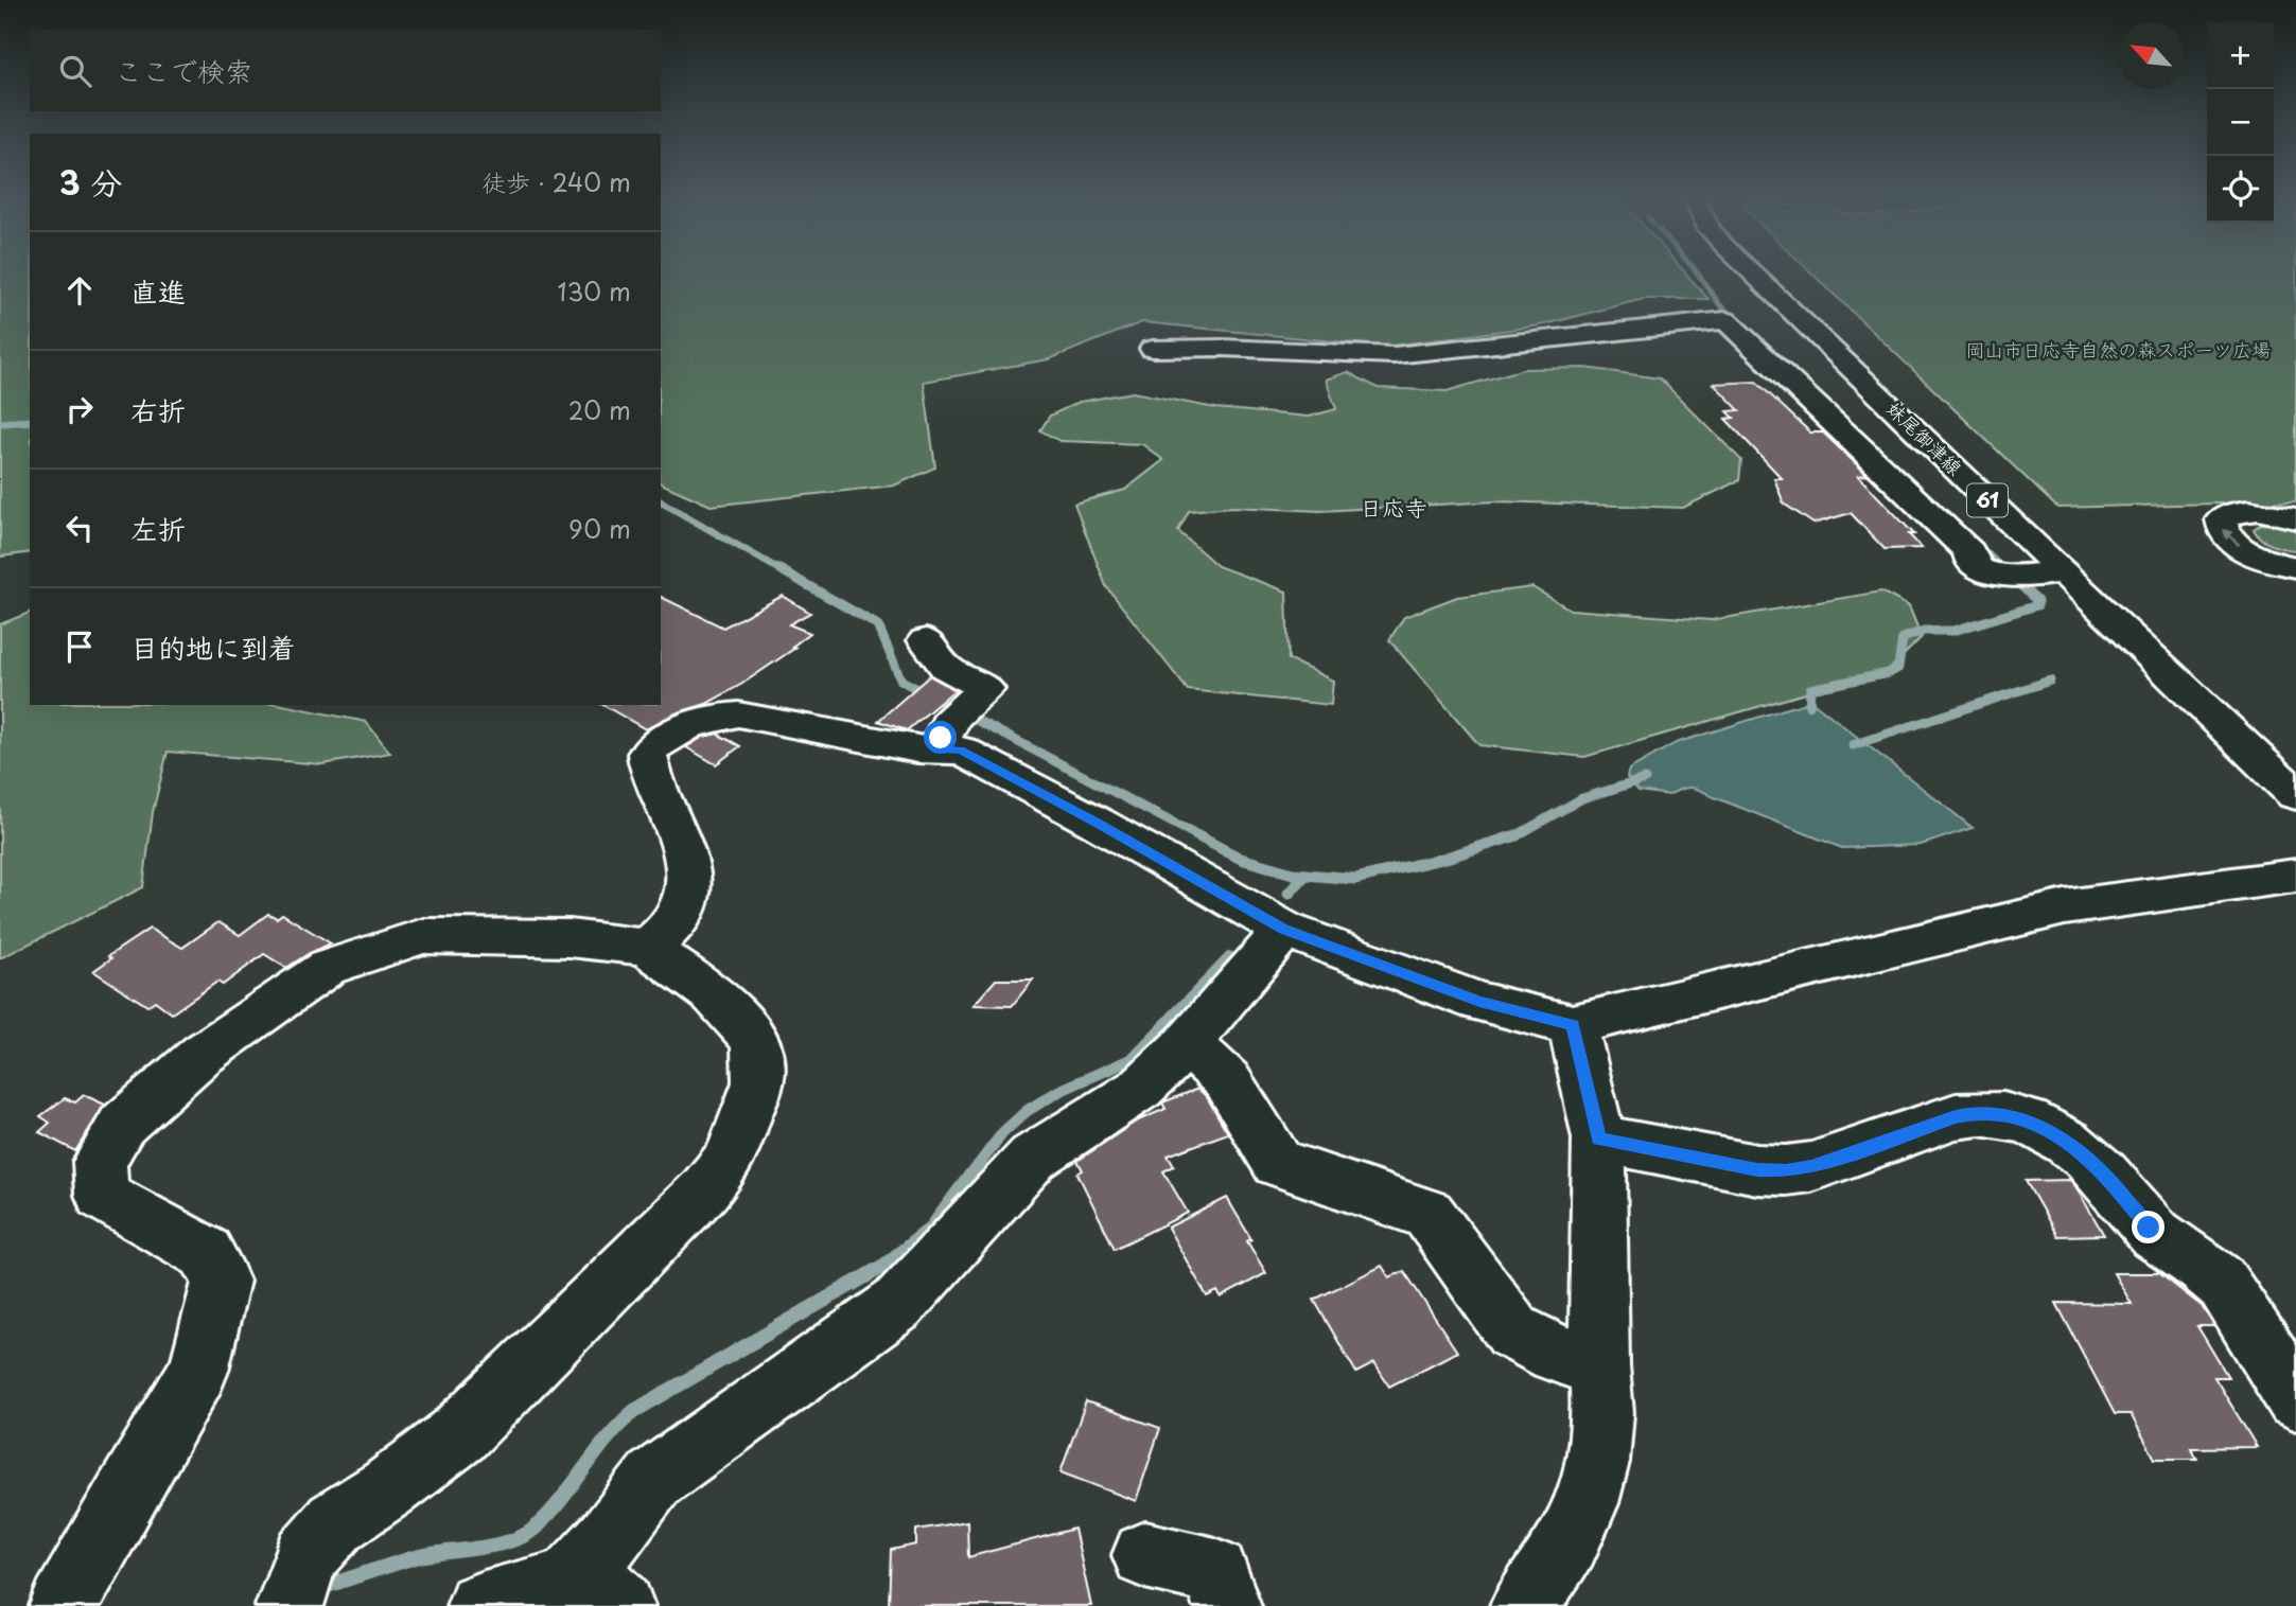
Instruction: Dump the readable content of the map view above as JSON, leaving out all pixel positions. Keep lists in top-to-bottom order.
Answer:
{
  "streets": {
    "street": ["妹尾御津線", "61"]
  },
  "districts": ["日応寺"],
  "parks": ["岡山市日応寺自然の森スポーツ広場"],
  "north": "top left",
  "page": {
    "map_buttons": ["+", "−"],
    "search": "ここで検索",
    "heading": ["3 分", "徒歩 · 240 m"],
    "list": [
      ["直進", "130 m"],
      ["右折", "20 m"],
      ["左折", "90 m"],
      "目的地に到着"
    ]
  }
}
